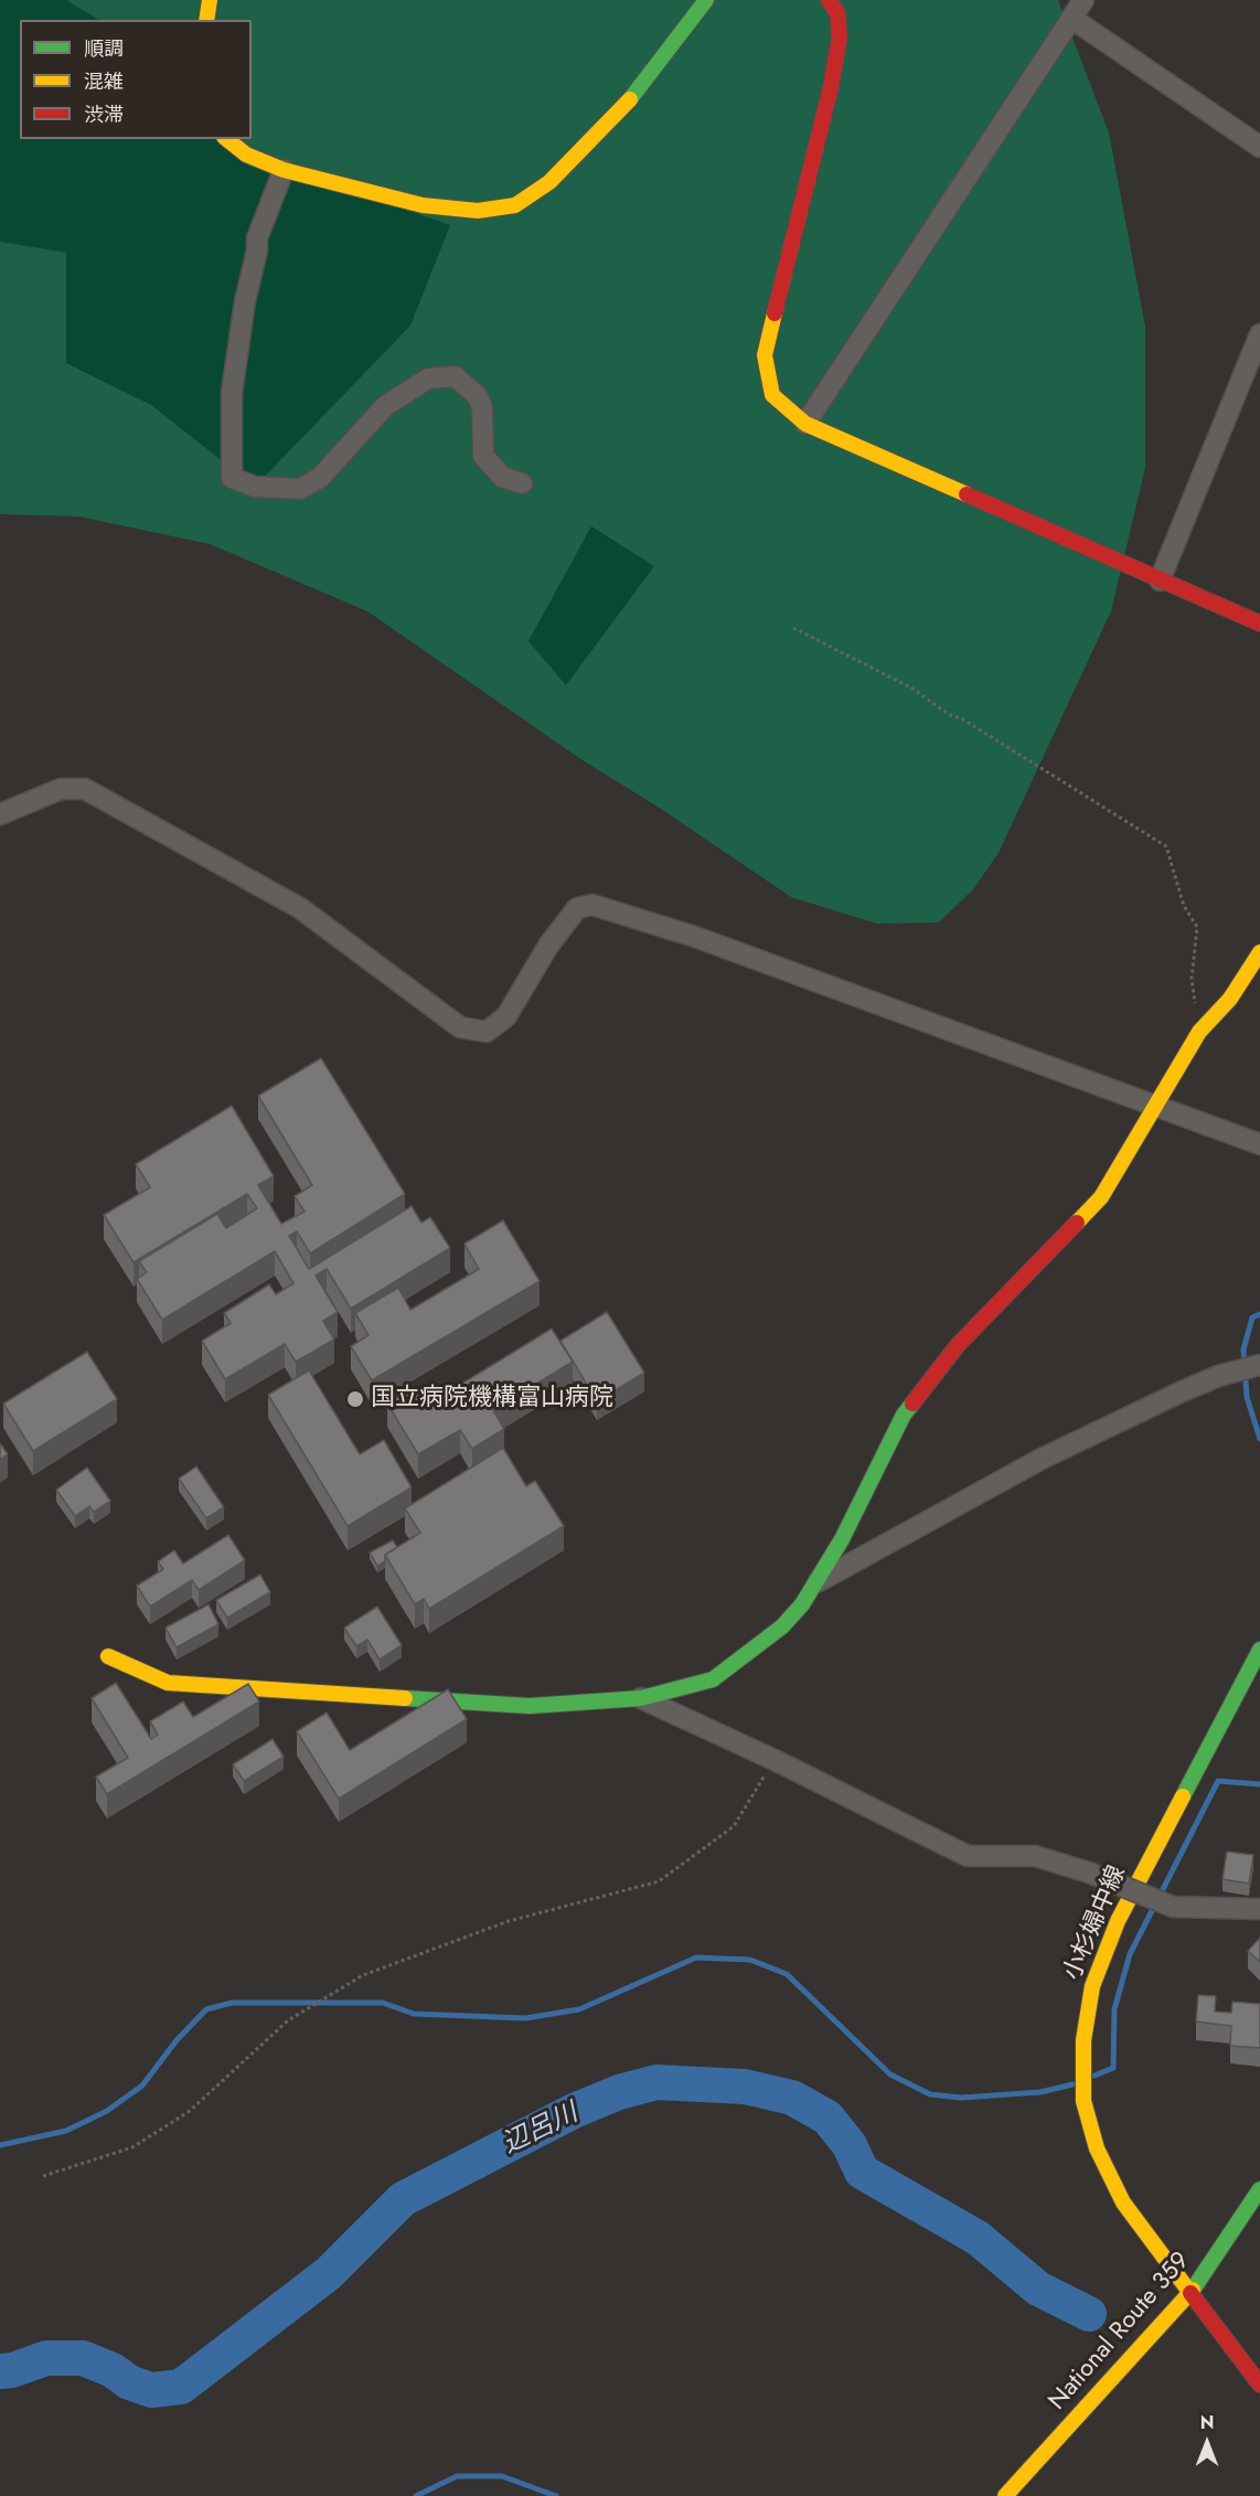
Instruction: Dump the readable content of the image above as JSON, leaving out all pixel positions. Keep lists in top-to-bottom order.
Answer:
{
  "streets": {
    "main road": ["小杉婦中線", "National Route 359"]
  },
  "crossings": [
    ["小杉婦中線", "National Route 359"]
  ],
  "water": ["辺呂川"],
  "places": ["国立病院機構富山病院"],
  "legend": ["順調", "混雑", "渋滞"],
  "north": "top"
}
